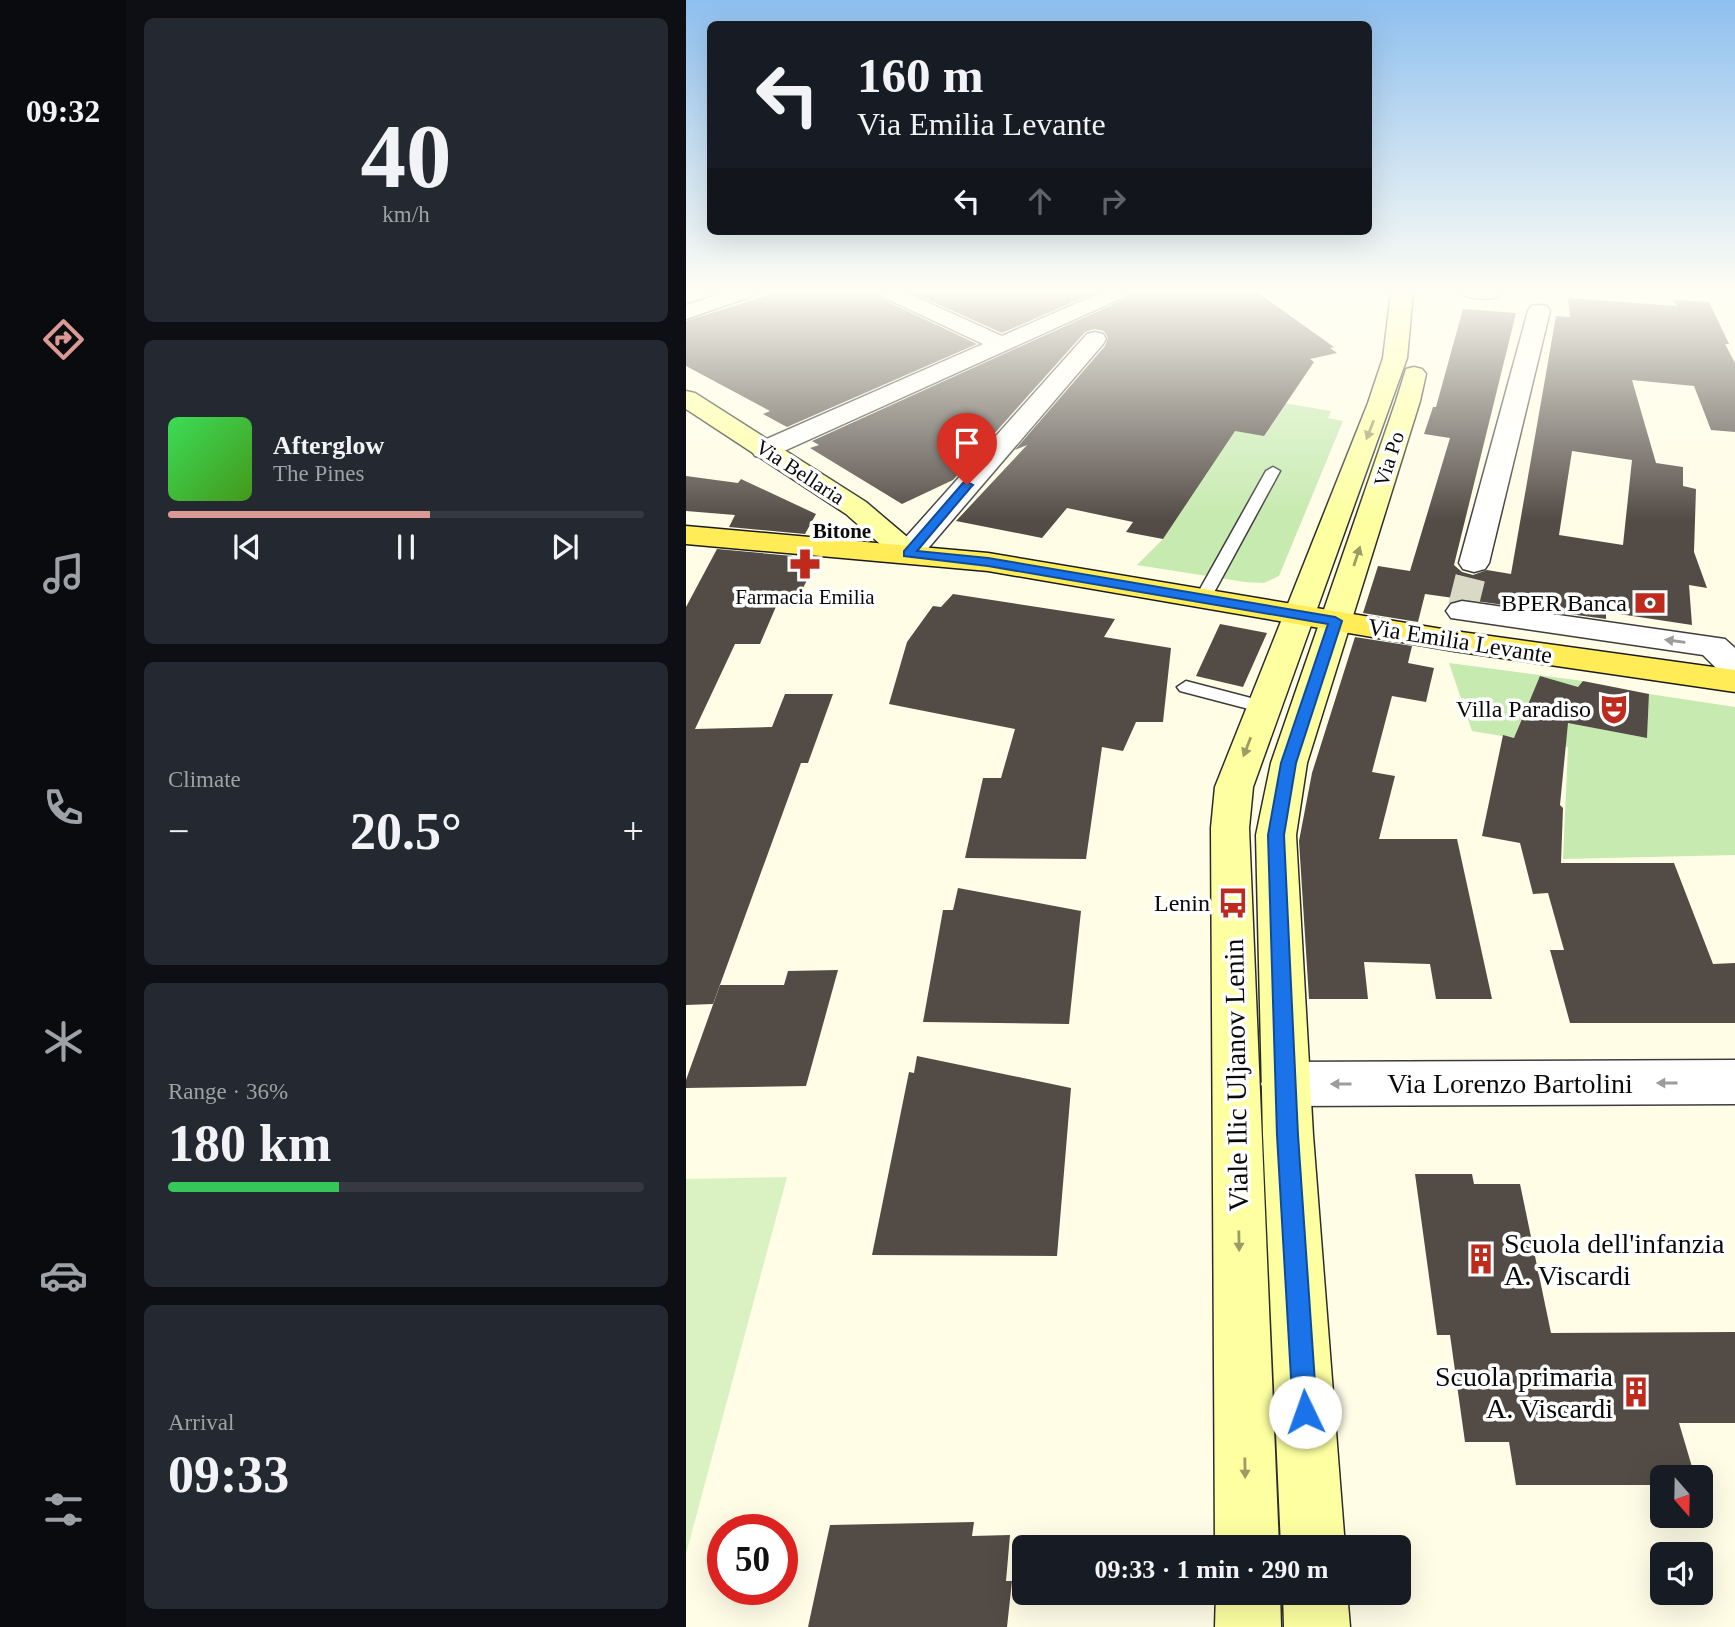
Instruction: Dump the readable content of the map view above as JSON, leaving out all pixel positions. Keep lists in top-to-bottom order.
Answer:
{
  "streets": {
    "main road": [
      "Via Po",
      "Via Bellaria",
      "Via Emilia Levante",
      "Viale Ilic Uljanov Lenin"
    ],
    "street": ["Via Lorenzo Bartolini"]
  },
  "crossings": [
    ["Via Po", "Via Emilia Levante"],
    ["Via Po", "Viale Ilic Uljanov Lenin"],
    ["Via Bellaria", "Via Emilia Levante"],
    ["Via Emilia Levante", "Viale Ilic Uljanov Lenin"],
    ["Viale Ilic Uljanov Lenin", "Via Lorenzo Bartolini"]
  ],
  "one_way": ["Via Lorenzo Bartolini"],
  "districts": ["Bitone"],
  "places": {
    "pharmacy": ["Farmacia Emilia"],
    "bank": ["BPER Banca"],
    "theatre": ["Villa Paradiso"],
    "bus stop": ["Lenin"],
    "building": ["Scuola dell'infanzia A. Viscardi", "Scuola primaria A. Viscardi"]
  },
  "north": "bottom",
  "page": {
    "tabs": "09:32",
    "tile": [
      ["40", "km/h"],
      "Climate",
      ["Range · 36%", "180 km"],
      ["Arrival", "09:33"]
    ],
    "turn": ["160 m", "Via Emilia Levante"],
    "song": ["Afterglow", "The Pines"],
    "heat": ["−", "20.5°", "+"],
    "limit": "50",
    "trip": "09:33 · 1 min · 290 m"
  }
}
